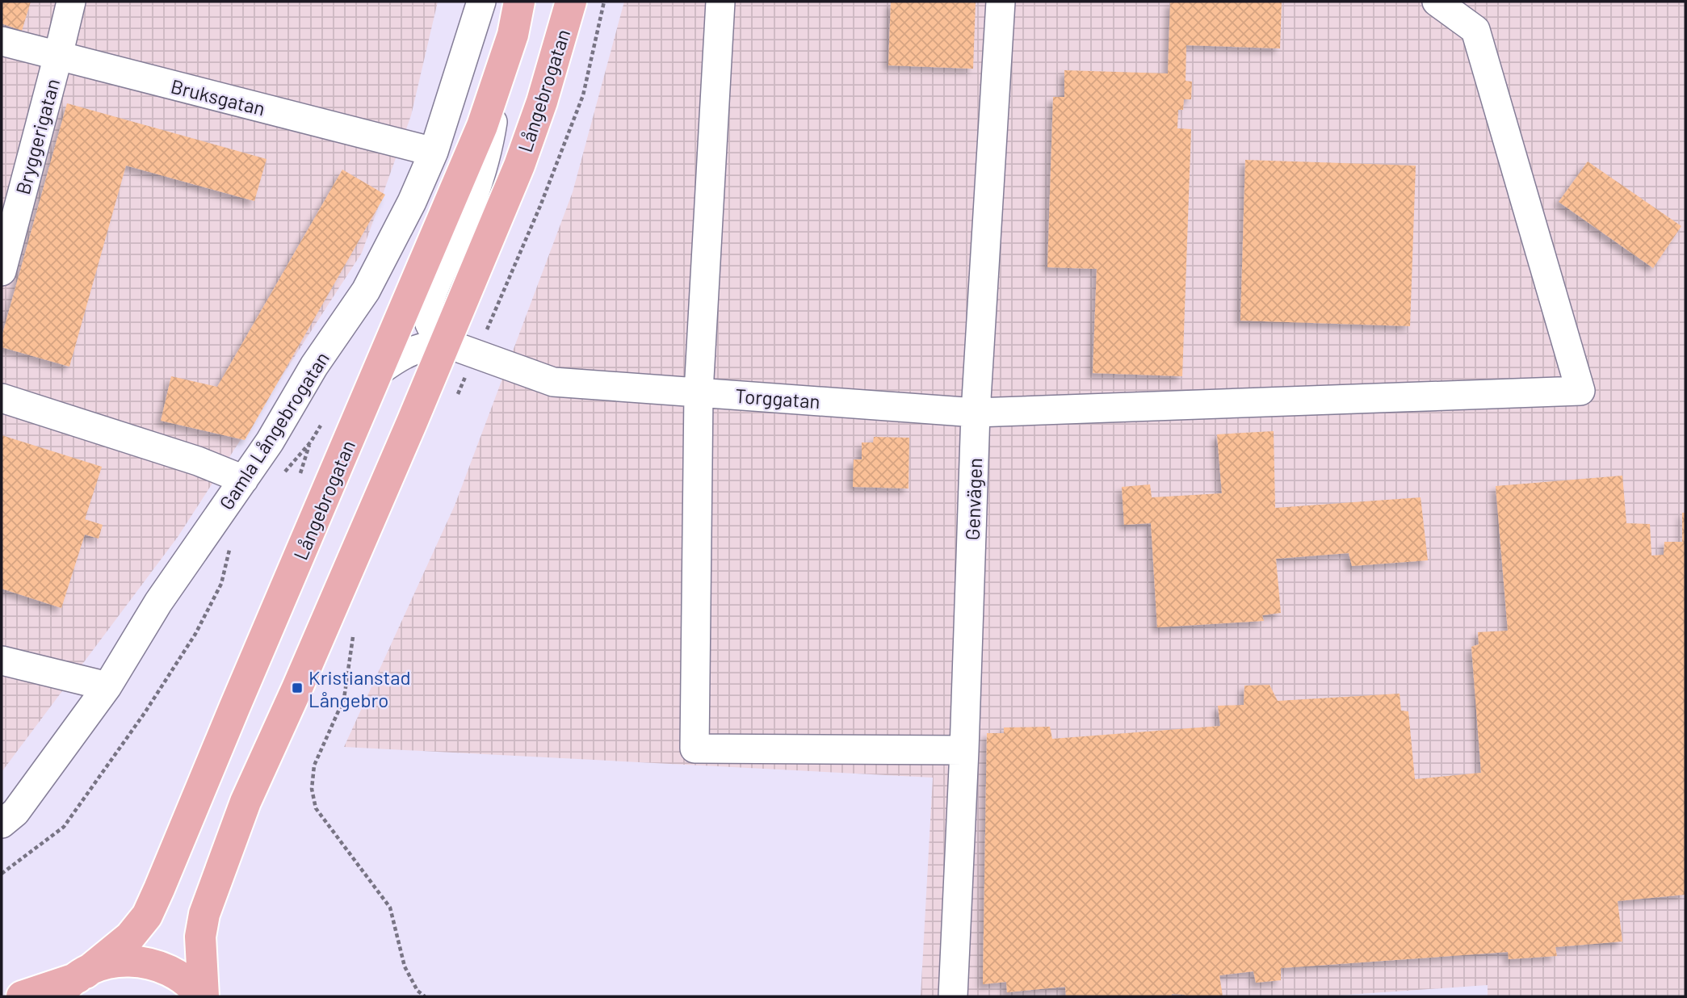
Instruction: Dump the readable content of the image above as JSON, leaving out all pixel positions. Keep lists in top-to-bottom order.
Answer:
{
  "streets": {
    "main road": ["Långebrogatan"],
    "street": [
      "Bruksgatan",
      "Bryggerigatan",
      "Torggatan",
      "Gamla Långebrogatan",
      "Genvägen"
    ]
  },
  "crossings": [
    ["Långebrogatan", "Torggatan"],
    ["Bruksgatan", "Bryggerigatan"],
    ["Bruksgatan", "Gamla Långebrogatan"],
    ["Torggatan", "Genvägen"]
  ],
  "places": {
    "transit": ["Kristianstad Långebro"]
  }
}
